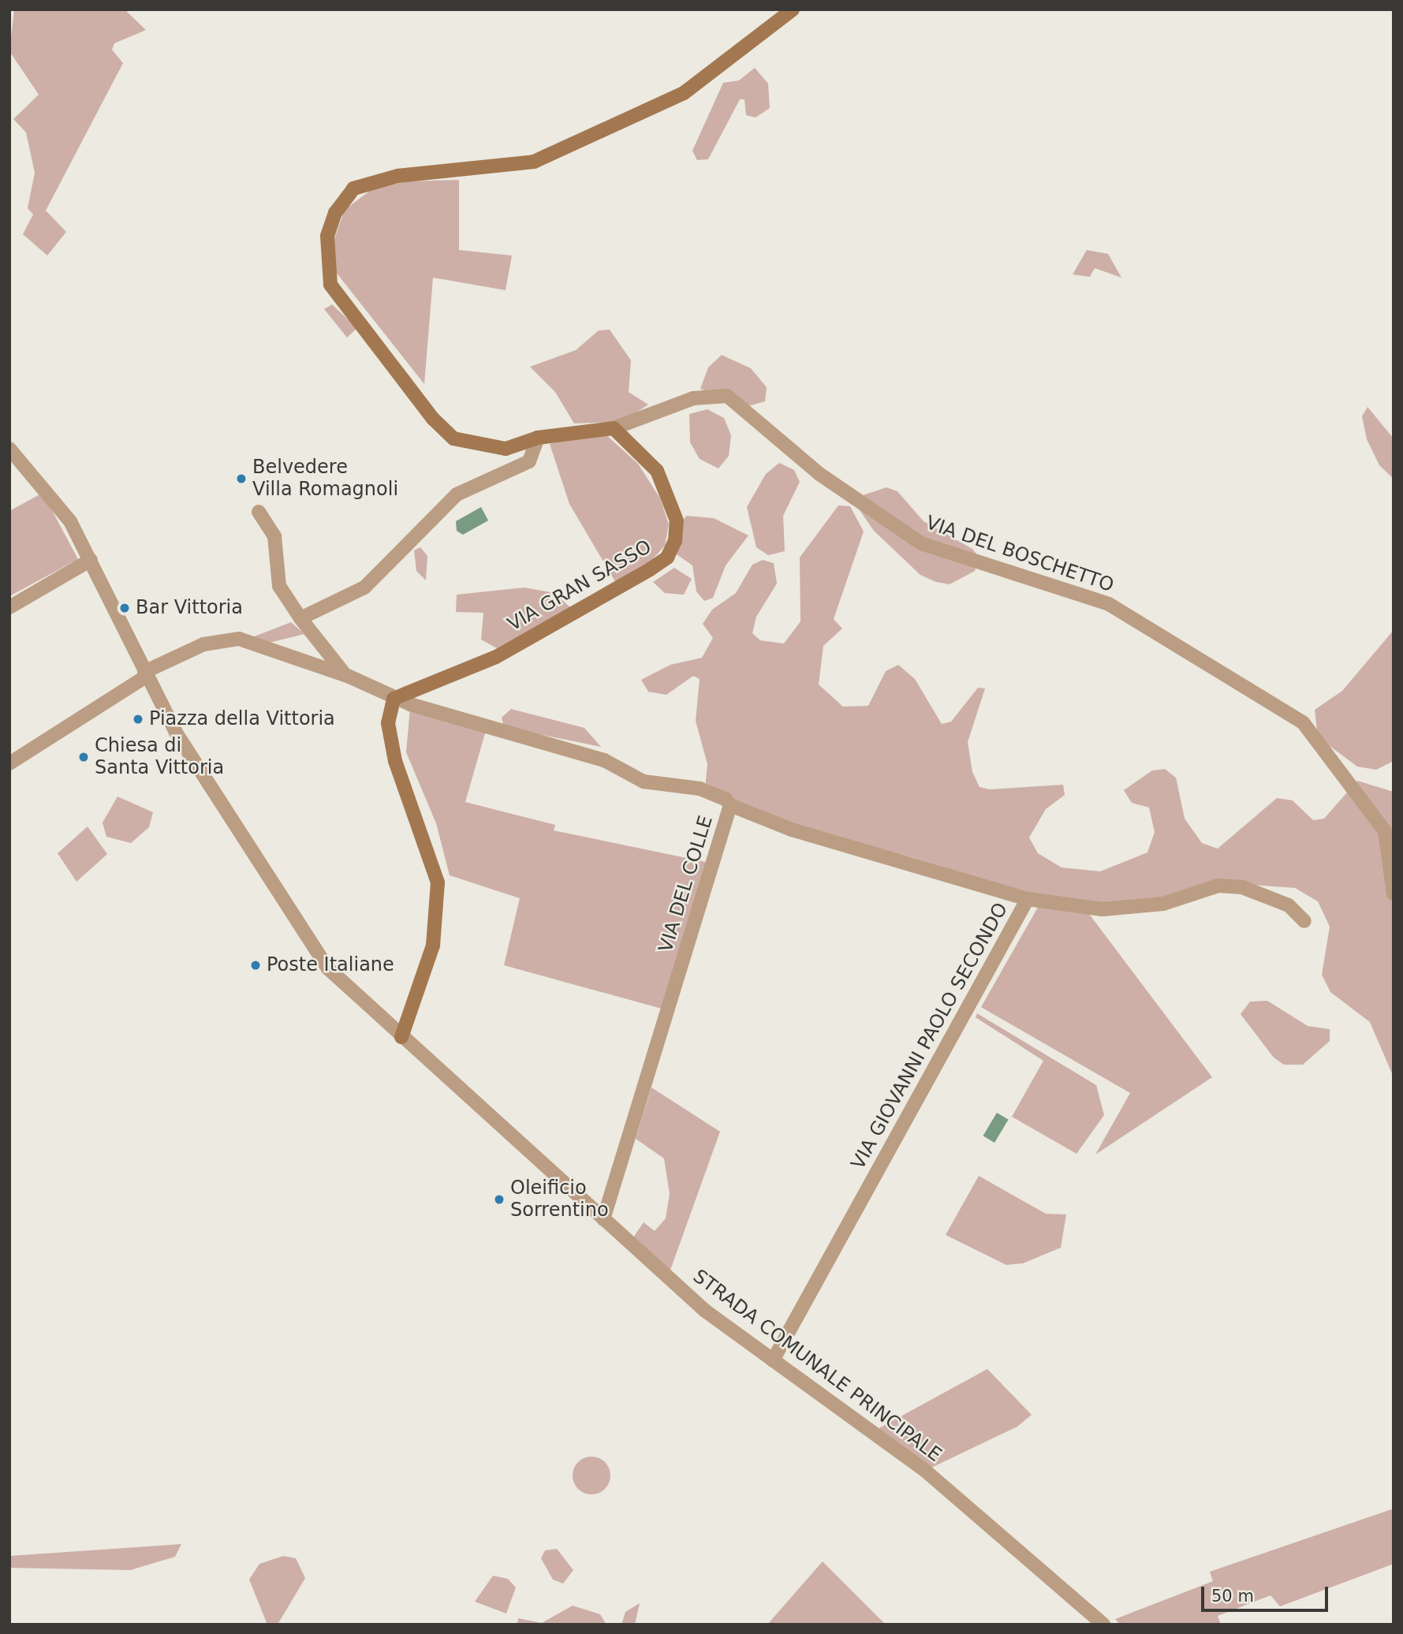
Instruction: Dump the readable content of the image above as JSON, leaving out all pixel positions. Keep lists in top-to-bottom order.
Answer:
{
  "streets": {
    "street": [
      "VIA DEL BOSCHETTO",
      "VIA GRAN SASSO",
      "VIA DEL COLLE",
      "VIA GIOVANNI PAOLO SECONDO",
      "STRADA COMUNALE PRINCIPALE"
    ]
  },
  "crossings": [
    ["VIA DEL BOSCHETTO", "VIA GRAN SASSO"],
    ["VIA GRAN SASSO", "VIA DEL COLLE"],
    ["VIA DEL COLLE", "STRADA COMUNALE PRINCIPALE"],
    ["VIA GIOVANNI PAOLO SECONDO", "STRADA COMUNALE PRINCIPALE"]
  ],
  "places": [
    "Belvedere Villa Romagnoli",
    "Bar Vittoria",
    "Piazza della Vittoria",
    "Chiesa di Santa Vittoria",
    "Poste Italiane",
    "Oleificio Sorrentino"
  ],
  "scale_bar": "50 m"
}
